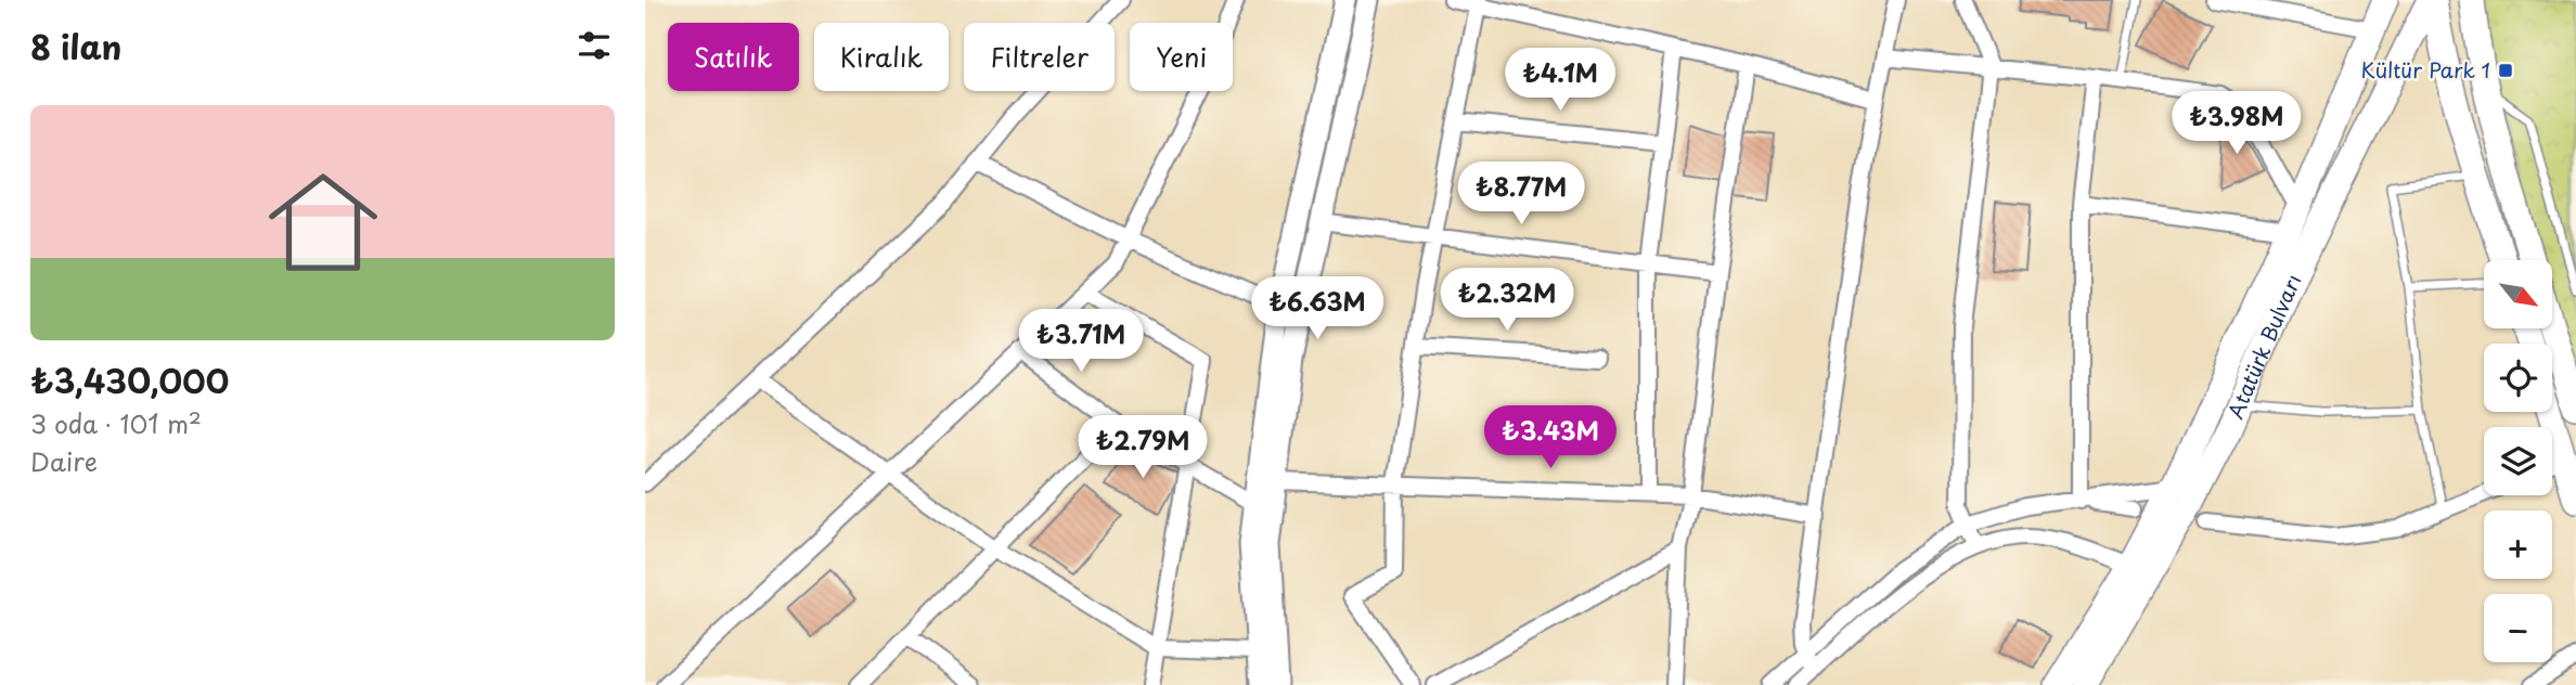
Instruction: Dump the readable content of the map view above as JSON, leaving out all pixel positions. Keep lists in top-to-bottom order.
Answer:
{
  "streets": {
    "main road": ["Atatürk Bulvarı"]
  },
  "places": {
    "transit": ["Kültür Park 1"]
  },
  "north": "bottom right",
  "page": {
    "heading": "8 ilan",
    "chip": [
      "Satılık",
      "Kiralık",
      "Filtreler",
      "Yeni"
    ],
    "price": [
      "₺4.1M",
      "₺3.98M",
      "₺8.77M",
      "₺2.32M",
      "₺6.63M",
      "₺3.71M",
      "₺3.43M",
      "₺2.79M"
    ],
    "list": [
      {
        "name": "₺3,430,000",
        "note": "3 oda · 101 m² · Daire"
      }
    ],
    "map_buttons": ["+", "−"]
  }
}
